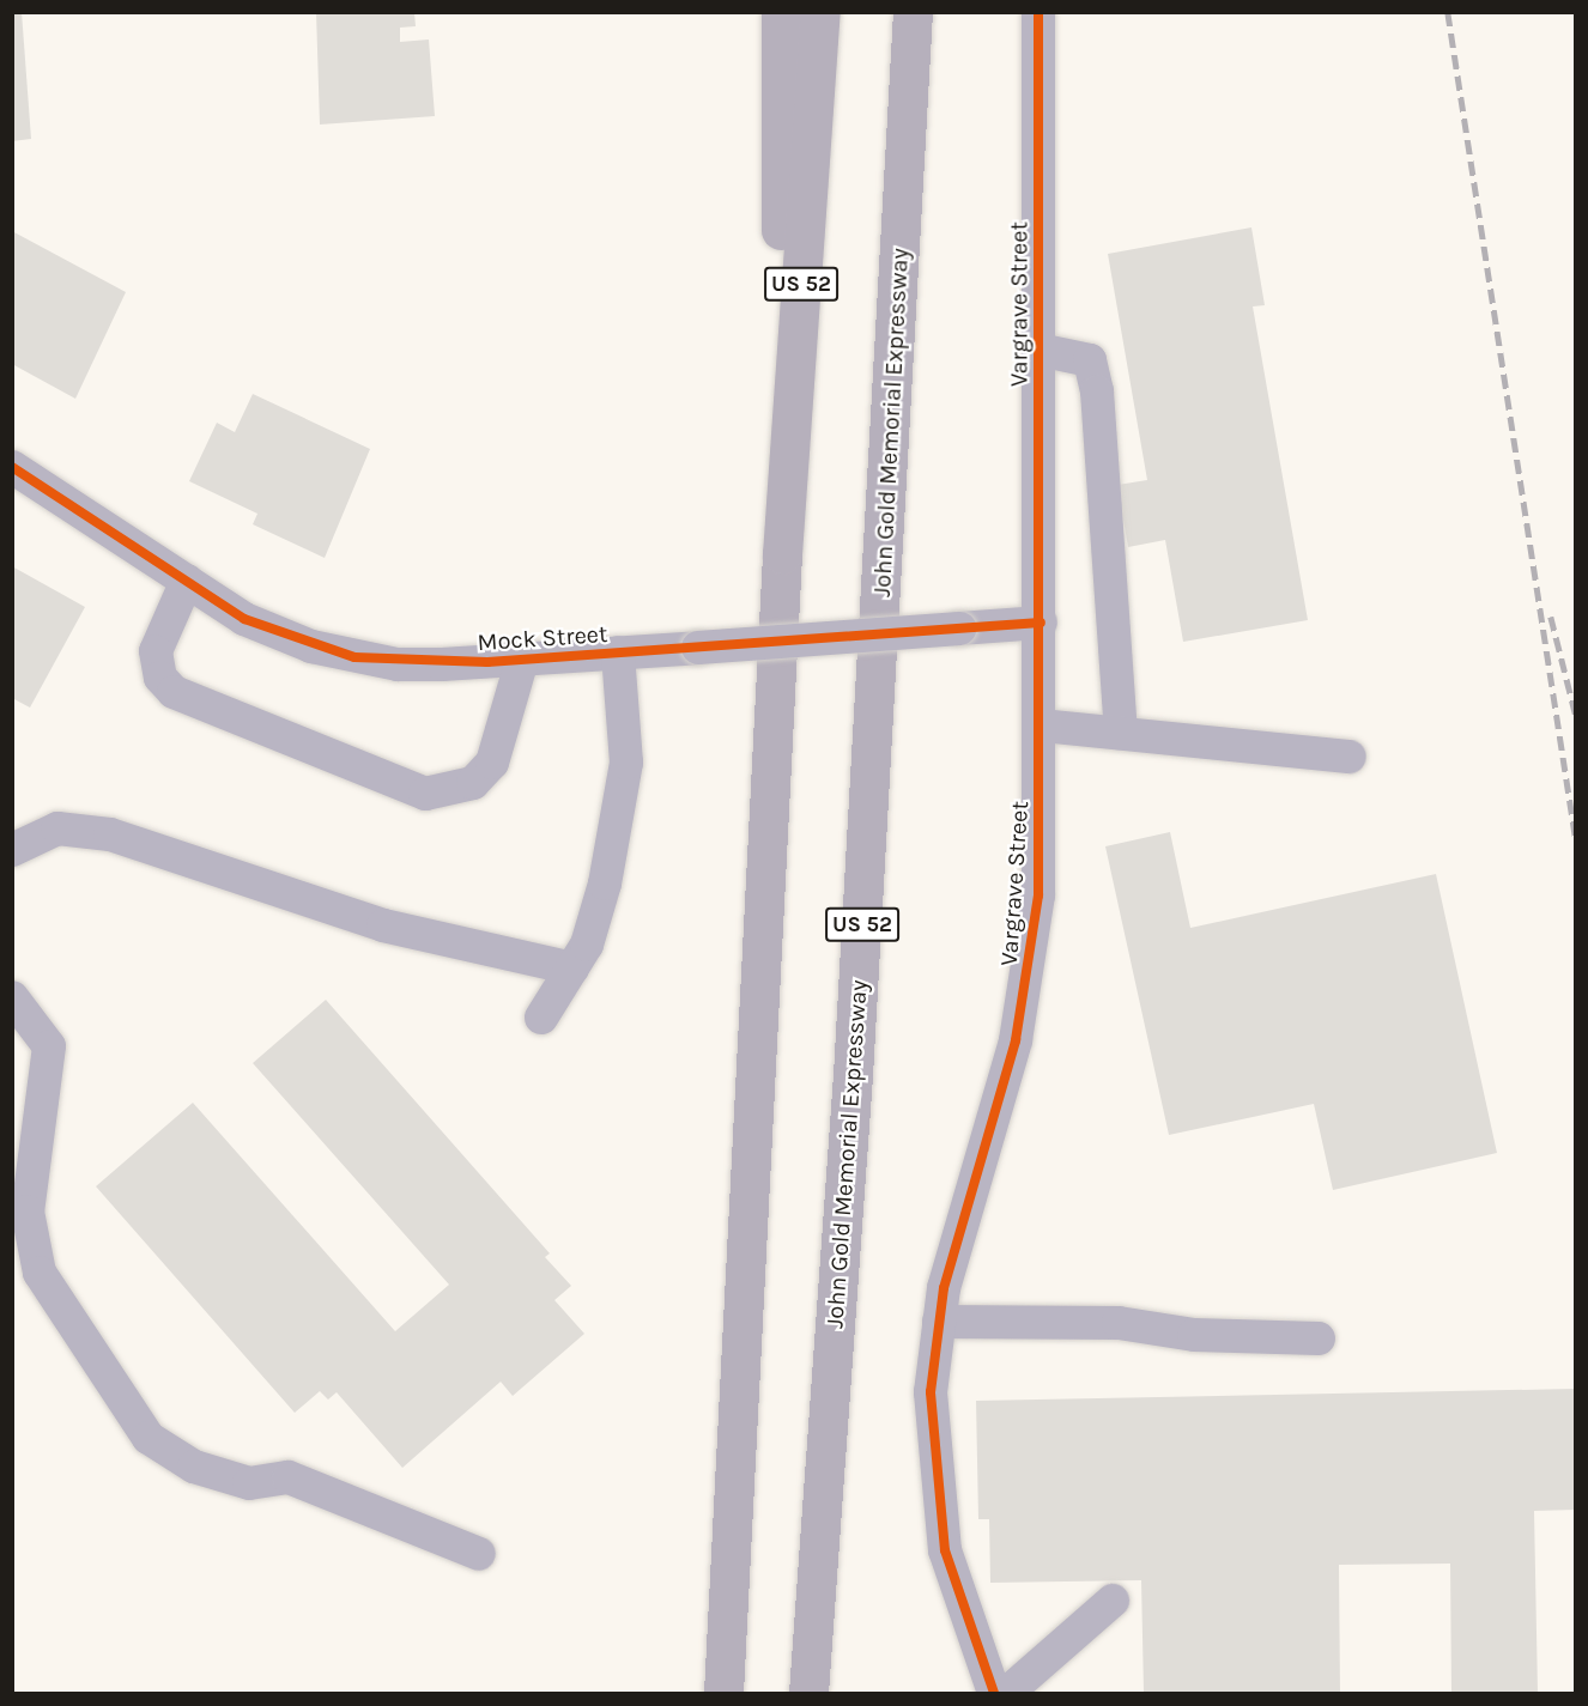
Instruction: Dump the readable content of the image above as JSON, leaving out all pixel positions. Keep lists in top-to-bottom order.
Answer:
{
  "streets": {
    "highway": ["US 52", "John Gold Memorial Expressway"],
    "street": ["Vargrave Street", "Mock Street"]
  },
  "crossings": [
    ["Vargrave Street", "Mock Street"]
  ]
}
